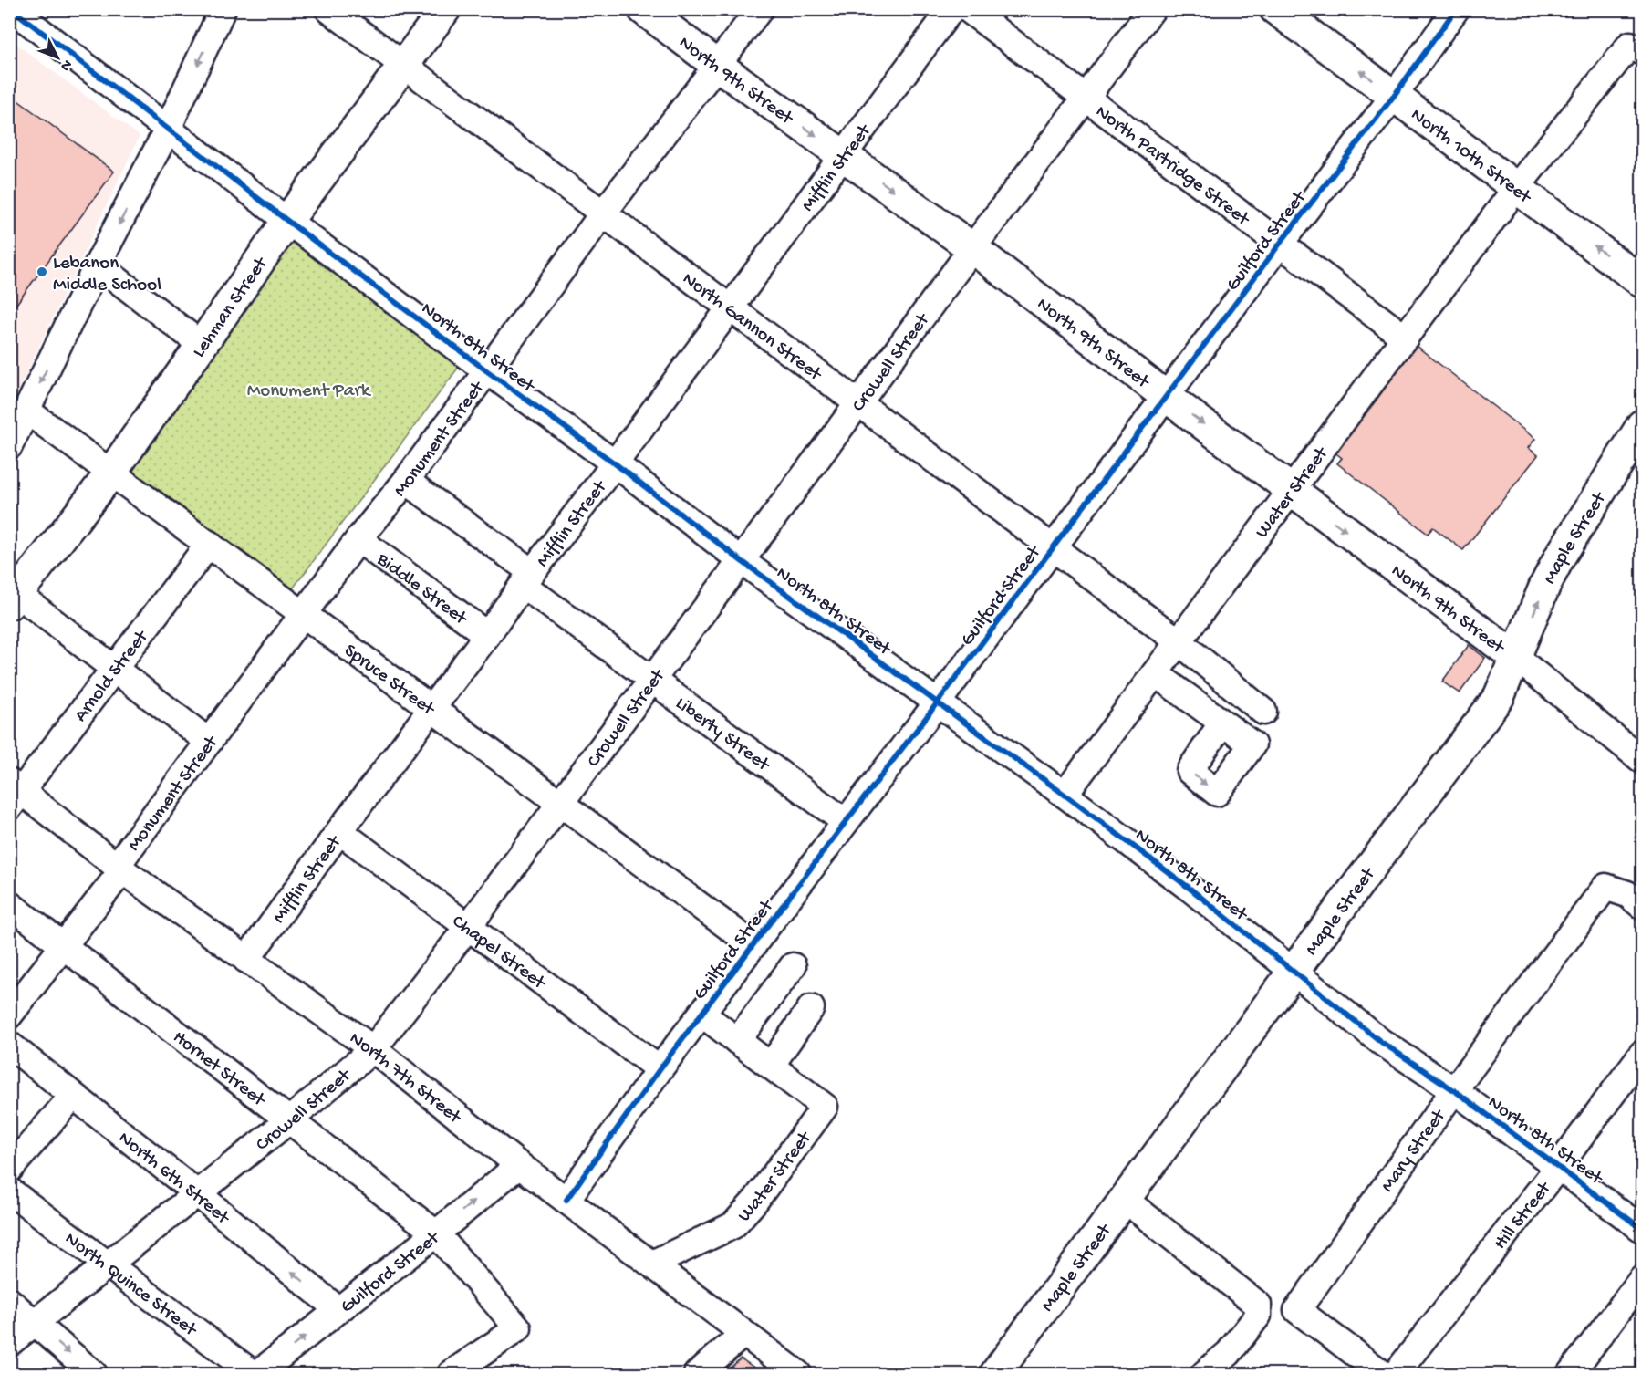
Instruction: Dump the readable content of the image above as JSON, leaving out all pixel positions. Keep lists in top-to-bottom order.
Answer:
{
  "streets": {
    "main road": [
      "North 9th Street",
      "North 10th Street",
      "Lehman Street",
      "Maple Street"
    ],
    "street": [
      "North Partridge Street",
      "Mifflin Street",
      "Guilford Street",
      "North Gannon Street",
      "North 8th Street",
      "Crowell Street",
      "Monument Street",
      "Water Street",
      "Biddle Street",
      "Arnold Street",
      "Spruce Street",
      "Liberty Street",
      "Chapel Street",
      "Hornet Street",
      "North 7th Street",
      "Mary Street",
      "North 6th Street",
      "Hill Street",
      "North Quince Street"
    ]
  },
  "crossings": [
    ["North 9th Street", "Mifflin Street"],
    ["North 9th Street", "Guilford Street"],
    ["North 9th Street", "Crowell Street"],
    ["North 9th Street", "Monument Street"],
    ["North 9th Street", "Water Street"],
    ["North 9th Street", "Maple Street"],
    ["North 10th Street", "Guilford Street"],
    ["North 10th Street", "Water Street"],
    ["North Partridge Street", "Guilford Street"],
    ["North Partridge Street", "Crowell Street"],
    ["North Partridge Street", "Water Street"],
    ["Mifflin Street", "North Gannon Street"],
    ["Mifflin Street", "North 8th Street"],
    ["Mifflin Street", "Biddle Street"],
    ["Mifflin Street", "Spruce Street"],
    ["Mifflin Street", "Liberty Street"],
    ["Mifflin Street", "Chapel Street"],
    ["Mifflin Street", "North 7th Street"],
    ["Guilford Street", "North Gannon Street"],
    ["Guilford Street", "North 8th Street"],
    ["Guilford Street", "Spruce Street"],
    ["Guilford Street", "Liberty Street"],
    ["Guilford Street", "Chapel Street"],
    ["Guilford Street", "Hornet Street"],
    ["Guilford Street", "North 7th Street"],
    ["Guilford Street", "North 6th Street"],
    ["Guilford Street", "North Quince Street"],
    ["Lehman Street", "North Gannon Street"],
    ["Lehman Street", "North 8th Street"],
    ["Lehman Street", "Spruce Street"],
    ["North Gannon Street", "Crowell Street"],
    ["North Gannon Street", "Monument Street"],
    ["North Gannon Street", "Water Street"],
    ["North 8th Street", "Crowell Street"],
    ["North 8th Street", "Monument Street"],
    ["North 8th Street", "Water Street"],
    ["North 8th Street", "Maple Street"],
    ["North 8th Street", "Mary Street"],
    ["North 8th Street", "Hill Street"],
    ["Crowell Street", "Spruce Street"],
    ["Crowell Street", "Liberty Street"],
    ["Crowell Street", "Chapel Street"],
    ["Crowell Street", "Hornet Street"],
    ["Crowell Street", "North 7th Street"],
    ["Crowell Street", "North 6th Street"],
    ["Crowell Street", "North Quince Street"],
    ["Monument Street", "Biddle Street"],
    ["Monument Street", "Spruce Street"],
    ["Monument Street", "Liberty Street"],
    ["Monument Street", "Hornet Street"],
    ["Monument Street", "North 7th Street"],
    ["Water Street", "North 7th Street"],
    ["Arnold Street", "Spruce Street"],
    ["Arnold Street", "North 7th Street"]
  ],
  "one_way": ["North 9th Street", "North 10th Street", "North 6th Street"],
  "parks": ["Monument Park"],
  "places": ["Lebanon Middle School"],
  "north": "bottom right"
}
